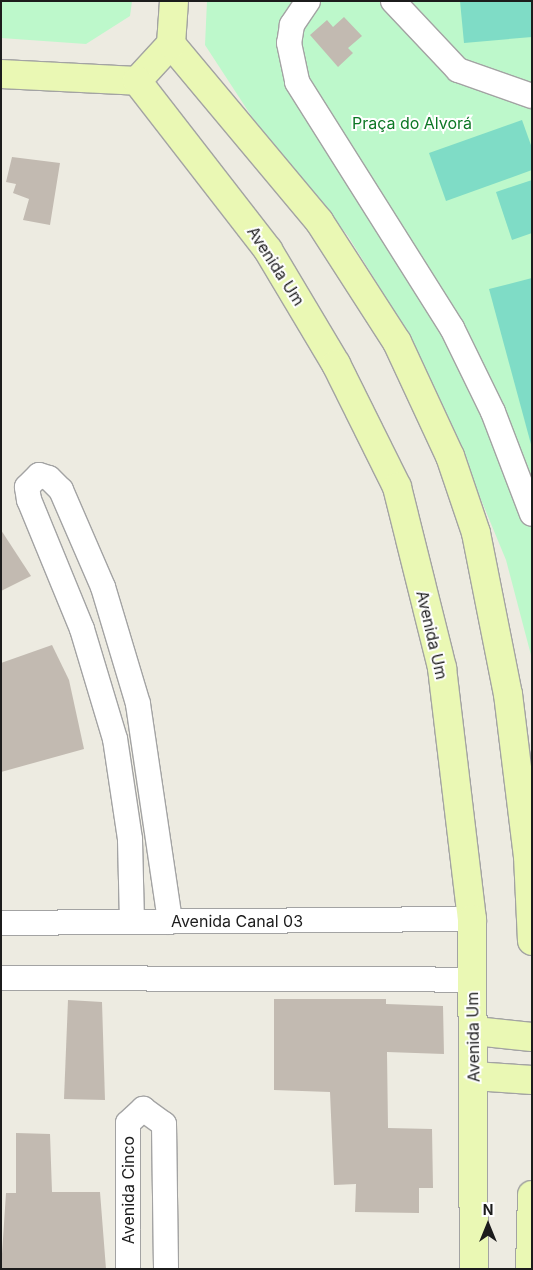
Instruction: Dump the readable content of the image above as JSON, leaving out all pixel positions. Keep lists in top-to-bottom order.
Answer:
{
  "streets": {
    "street": ["Avenida Um", "Avenida Canal 03", "Avenida Cinco"]
  },
  "crossings": [
    ["Avenida Um", "Avenida Canal 03"]
  ],
  "parks": ["Praça do Alvorá"],
  "north": "top"
}
